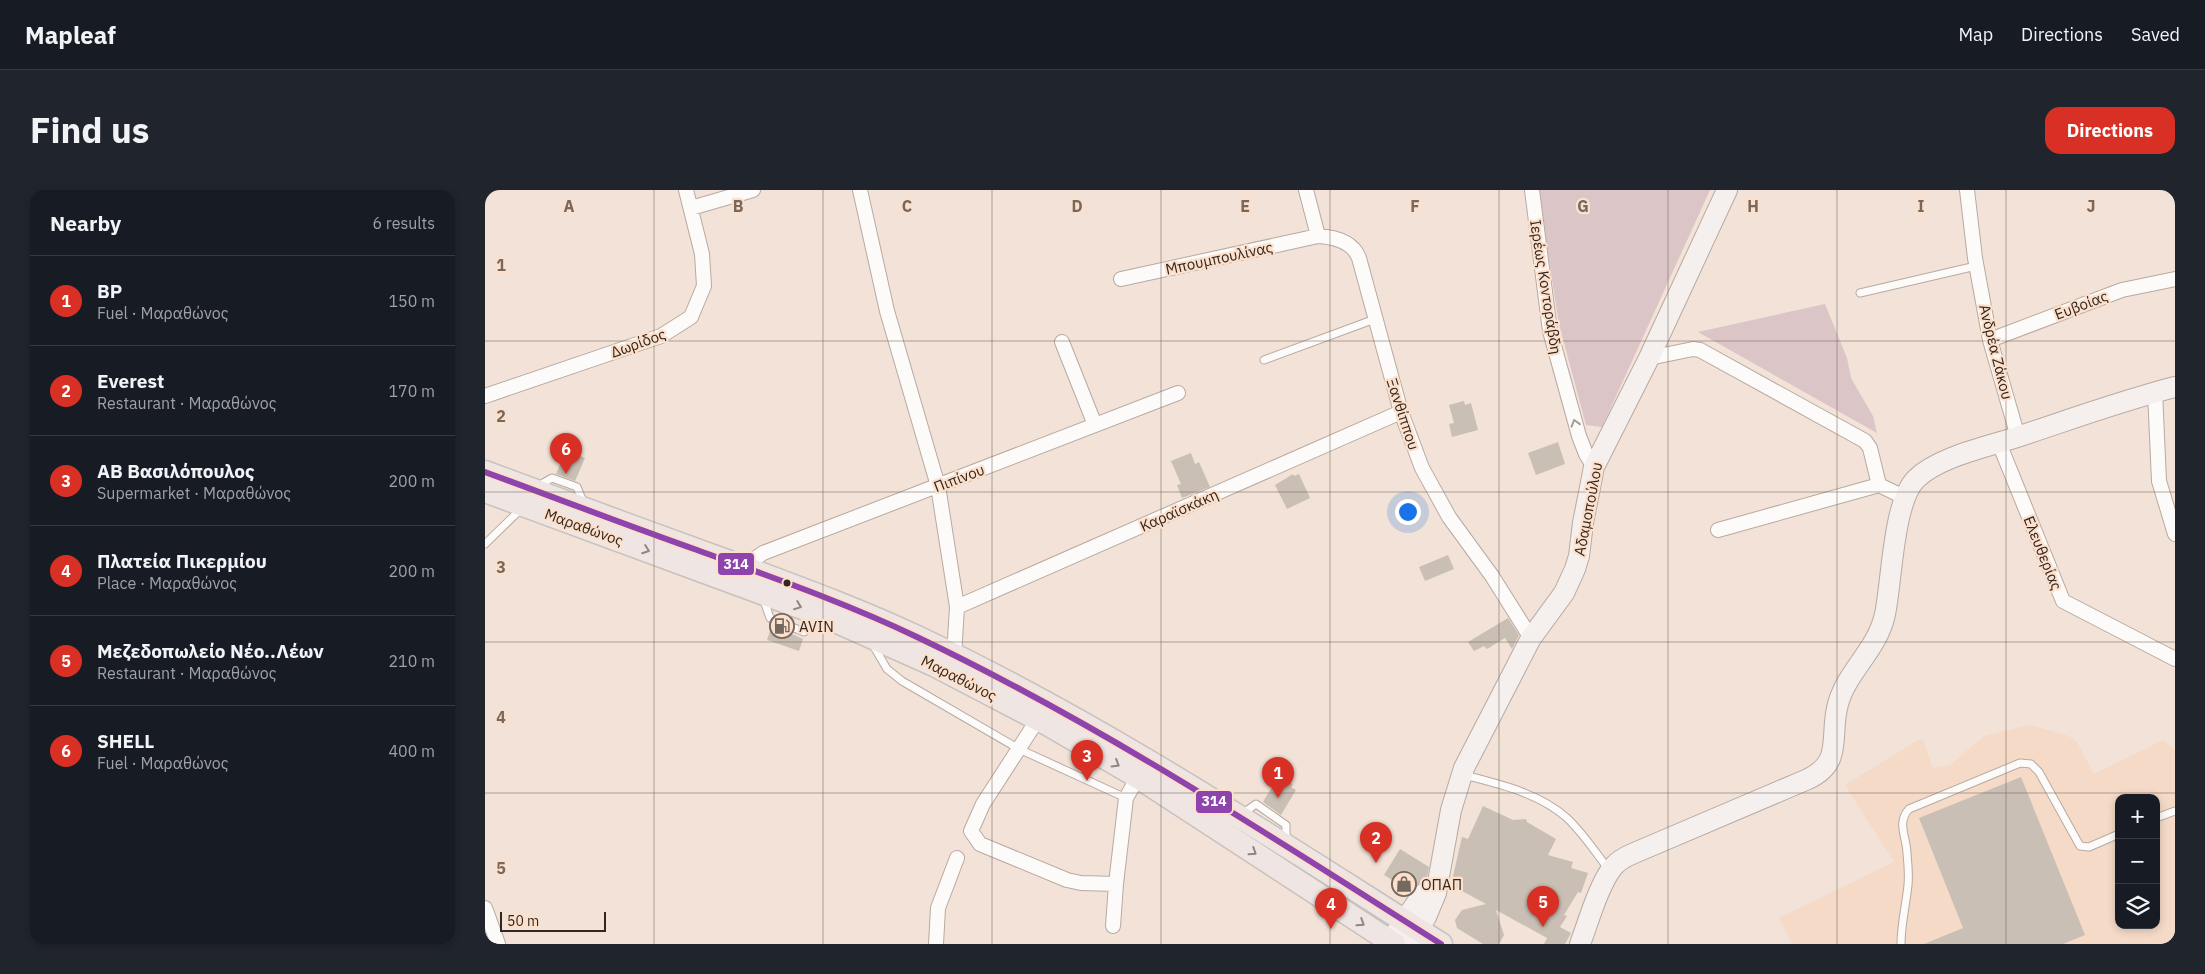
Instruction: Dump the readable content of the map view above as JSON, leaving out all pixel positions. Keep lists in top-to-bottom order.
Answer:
{
  "streets": {
    "main road": ["Μαραθώνος"],
    "street": [
      "Μπουμπουλίνας",
      "Ιερέως Κοντοράβδη",
      "Ευβοίας",
      "Δωρίδος",
      "Ανδρέα Ζάκου",
      "Ξανθίππου",
      "Πιπίνου",
      "Αδαμοπούλου",
      "Καραϊσκάκη",
      "Ελευθερίας"
    ]
  },
  "crossings": [
    ["Μπουμπουλίνας", "Ξανθίππου"],
    ["Ιερέως Κοντοράβδη", "Αδαμοπούλου"],
    ["Ευβοίας", "Ανδρέα Ζάκου"],
    ["Ξανθίππου", "Αδαμοπούλου"],
    ["Ξανθίππου", "Καραϊσκάκη"],
    ["Πιπίνου", "Μαραθώνος"],
    ["Αδαμοπούλου", "Μαραθώνος"]
  ],
  "one_way": ["Ιερέως Κοντοράβδη"],
  "places": {
    "fuel station": ["AVIN"],
    "shop": ["ΟΠΑΠ"]
  },
  "lines": ["transit line 314"],
  "scale_bar": "50 m",
  "page": {
    "header": "Mapleaf",
    "nav": ["Map", "Directions", "Saved"],
    "title": "Find us",
    "buttons": "Directions",
    "heading": ["Nearby", "6 results"],
    "list": [
      {
        "mark": "1",
        "name": "BP",
        "note": "Fuel · Μαραθώνος",
        "value": "150 m"
      },
      {
        "mark": "2",
        "name": "Everest",
        "note": "Restaurant · Μαραθώνος",
        "value": "170 m"
      },
      {
        "mark": "3",
        "name": "ΑΒ Βασιλόπουλος",
        "note": "Supermarket · Μαραθώνος",
        "value": "200 m"
      },
      {
        "mark": "4",
        "name": "Πλατεία Πικερμίου",
        "note": "Place · Μαραθώνος",
        "value": "200 m"
      },
      {
        "mark": "5",
        "name": "Μεζεδοπωλείο Νέο..Λέων",
        "note": "Restaurant · Μαραθώνος",
        "value": "210 m"
      },
      {
        "mark": "6",
        "name": "SHELL",
        "note": "Fuel · Μαραθώνος",
        "value": "400 m"
      }
    ],
    "pins": [
      "6",
      "3",
      "1",
      "2",
      "5",
      "4"
    ],
    "map_buttons": ["+", "−"],
    "scale": "50 m"
  },
  "grid": {
    "columns": [
      "A",
      "B",
      "C",
      "D",
      "E",
      "F",
      "G",
      "H",
      "I",
      "J"
    ],
    "rows": [
      "1",
      "2",
      "3",
      "4",
      "5"
    ]
  }
}
